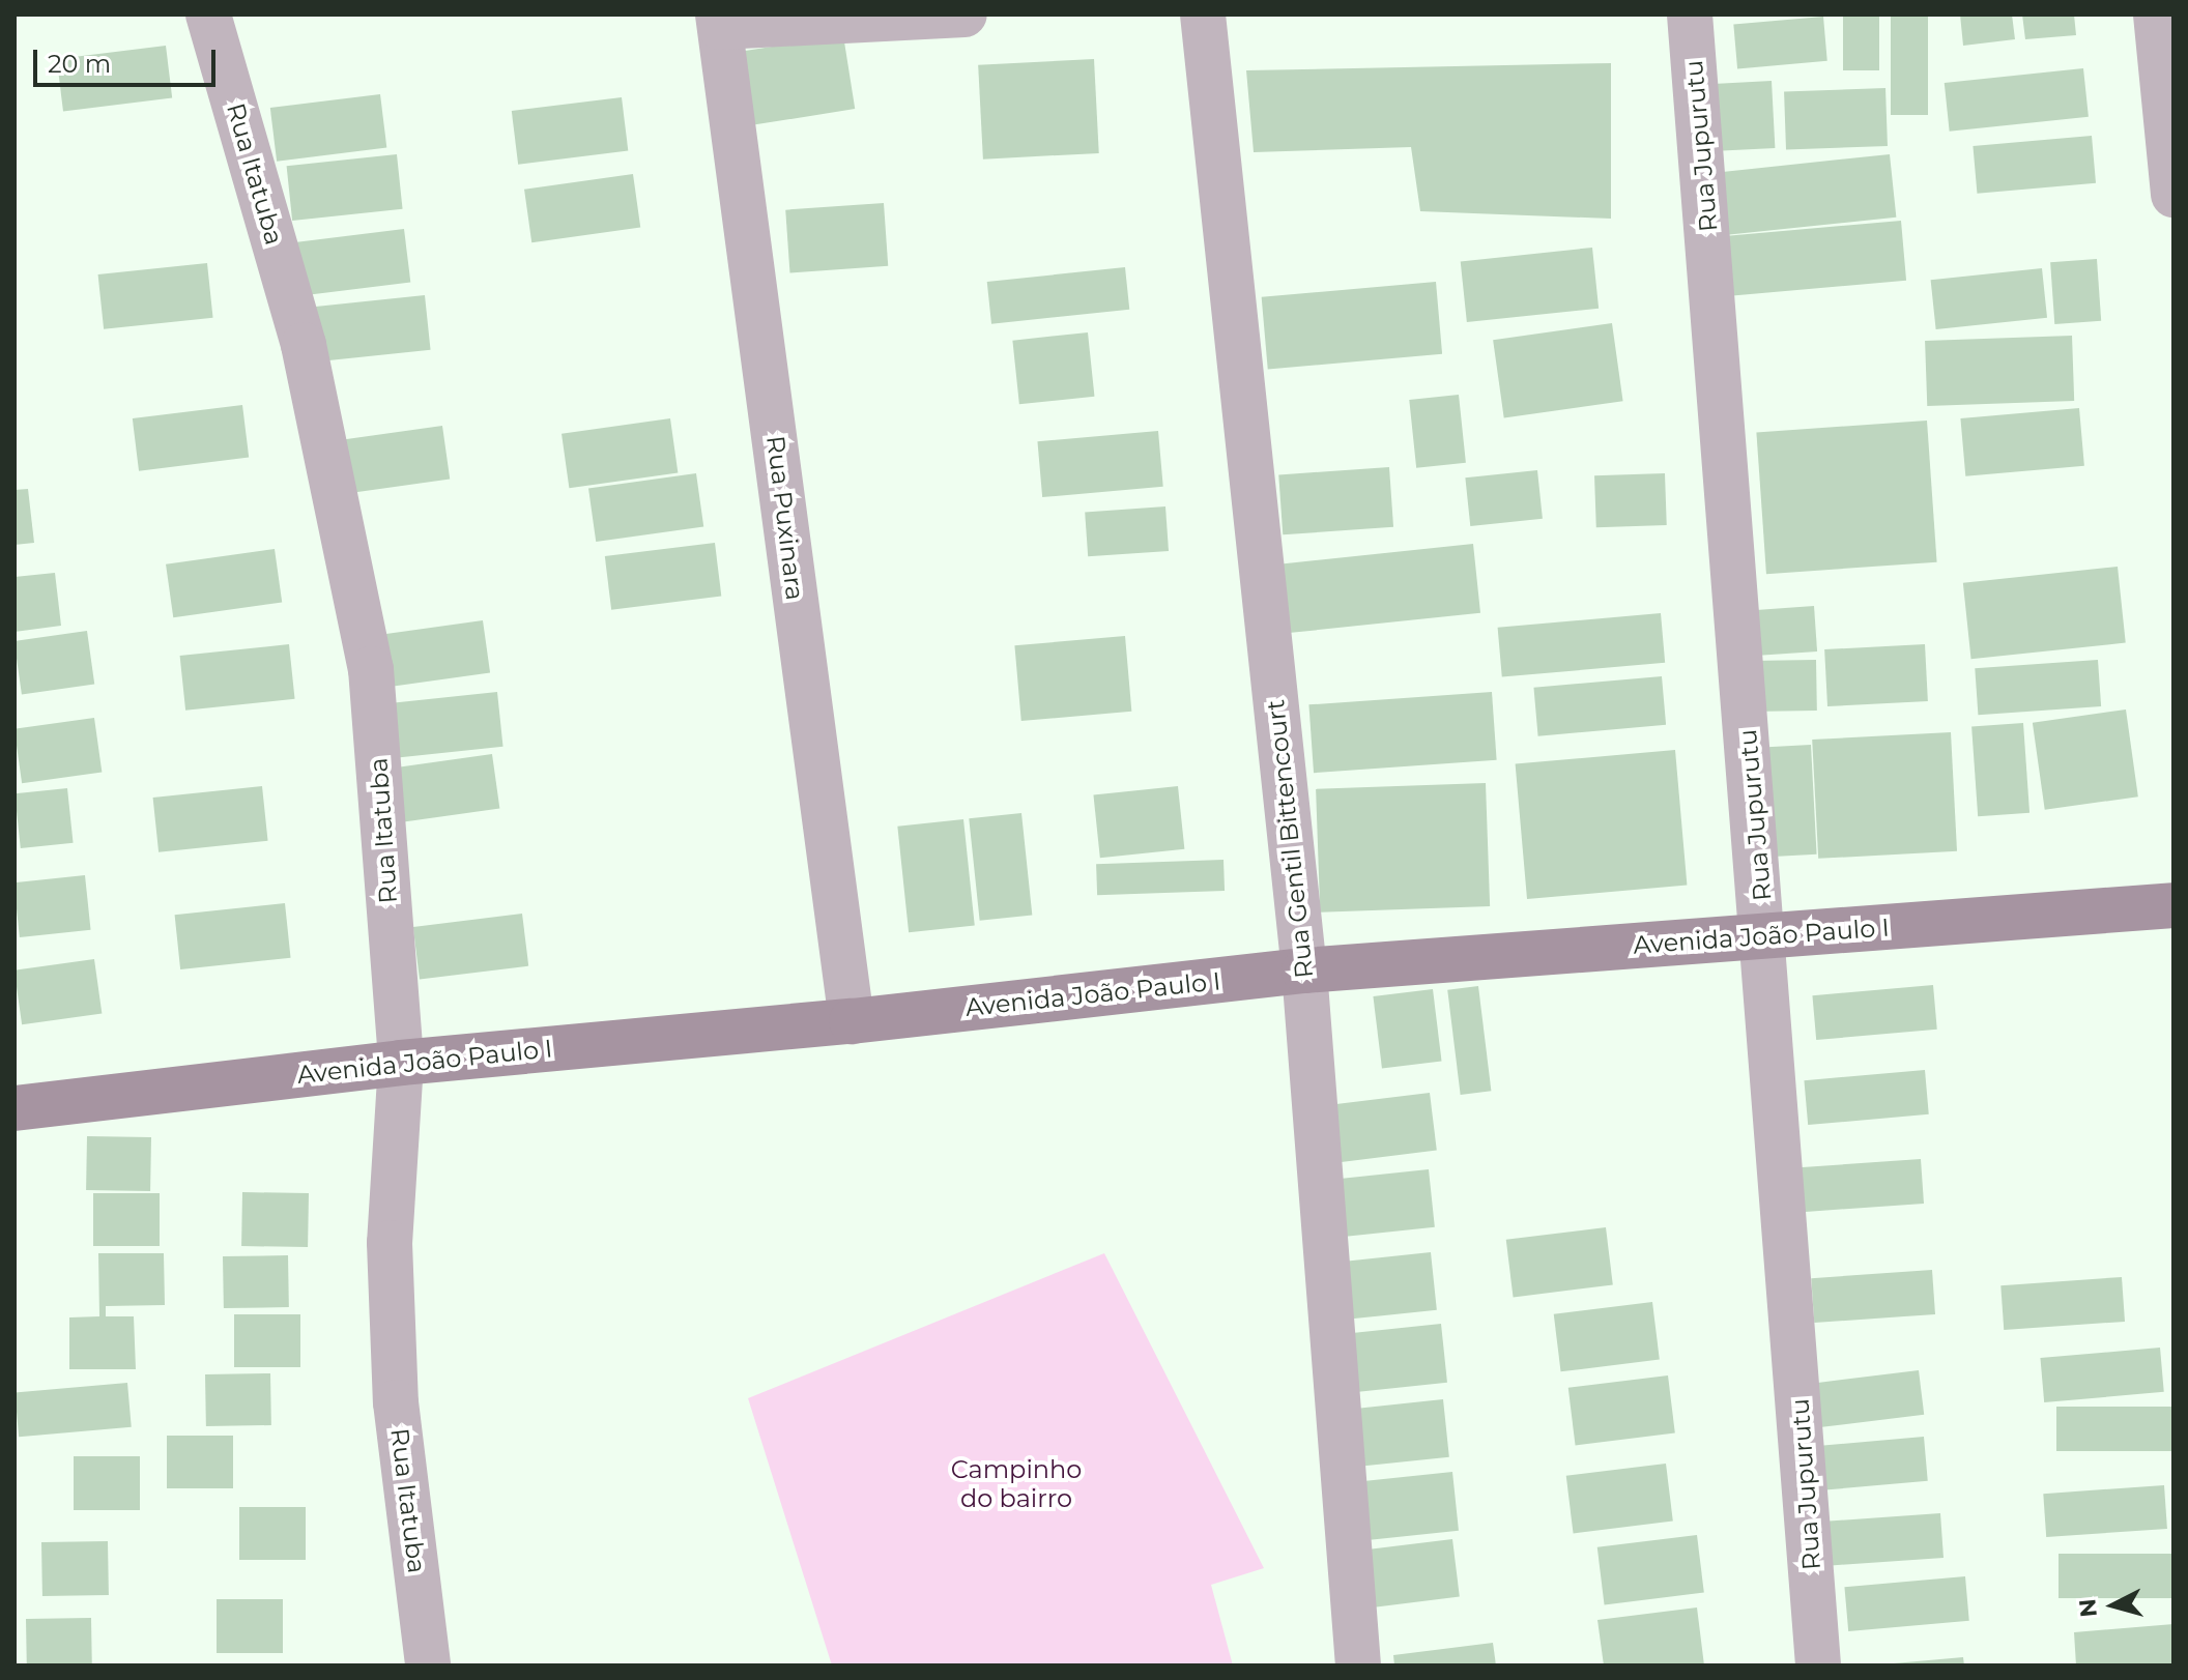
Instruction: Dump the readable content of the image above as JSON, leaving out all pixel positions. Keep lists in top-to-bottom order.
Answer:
{
  "streets": {
    "street": [
      "Rua Jupurutu",
      "Rua Itatuba",
      "Rua Puxinara",
      "Rua Gentil Bittencourt",
      "Avenida João Paulo I"
    ]
  },
  "crossings": [
    ["Rua Jupurutu", "Avenida João Paulo I"],
    ["Rua Itatuba", "Avenida João Paulo I"],
    ["Rua Puxinara", "Avenida João Paulo I"],
    ["Rua Gentil Bittencourt", "Avenida João Paulo I"]
  ],
  "parks": ["Campinho do bairro"],
  "scale_bar": "20 m",
  "north": "left"
}
